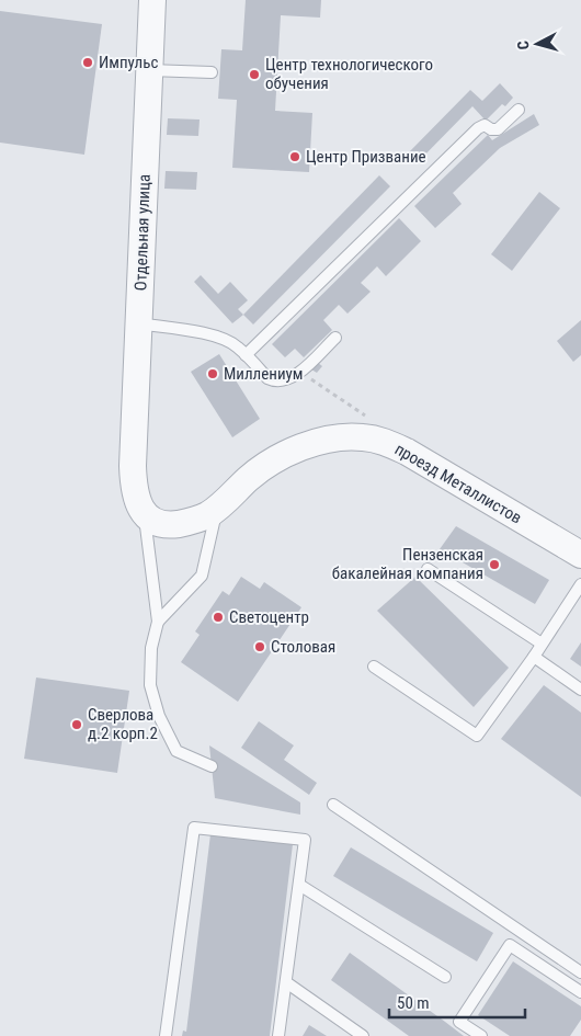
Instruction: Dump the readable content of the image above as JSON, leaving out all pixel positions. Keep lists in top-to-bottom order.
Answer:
{
  "streets": {
    "street": ["Отдельная улица", "проезд Металлистов"]
  },
  "crossings": [
    ["Отдельная улица", "проезд Металлистов"]
  ],
  "places": [
    "Импульс",
    "Центр технологического обучения",
    "Центр Призвание",
    "Миллениум",
    "Пензенская бакалейная компания",
    "Светоцентр",
    "Столовая",
    "Сверлова д.2 корп.2"
  ],
  "scale_bar": "50 m",
  "north": "left"
}
